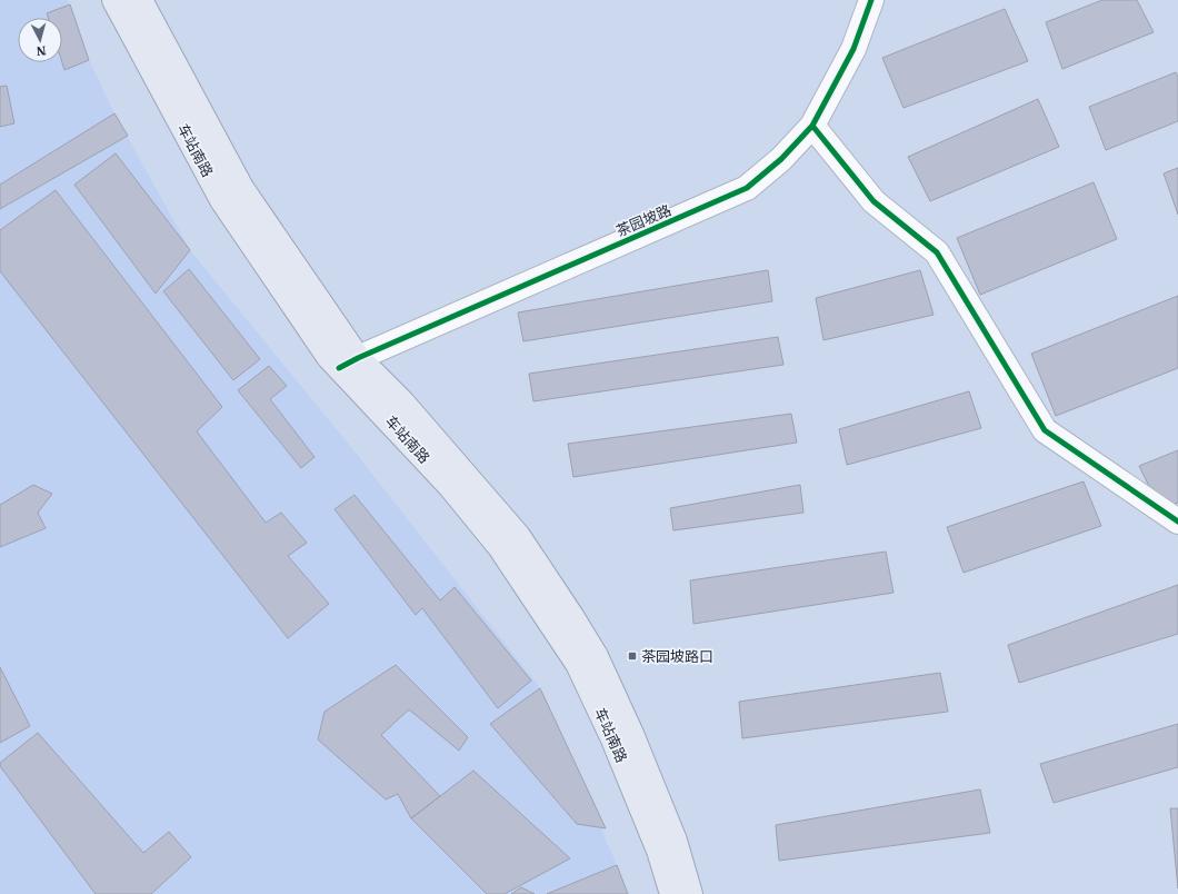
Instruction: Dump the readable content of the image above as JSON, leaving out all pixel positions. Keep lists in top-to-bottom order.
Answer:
{
  "streets": {
    "main road": ["车站南路"],
    "street": ["茶园坡路"]
  },
  "crossings": [
    ["车站南路", "茶园坡路"]
  ],
  "places": {
    "transit": ["茶园坡路口"]
  },
  "north": "bottom"
}
